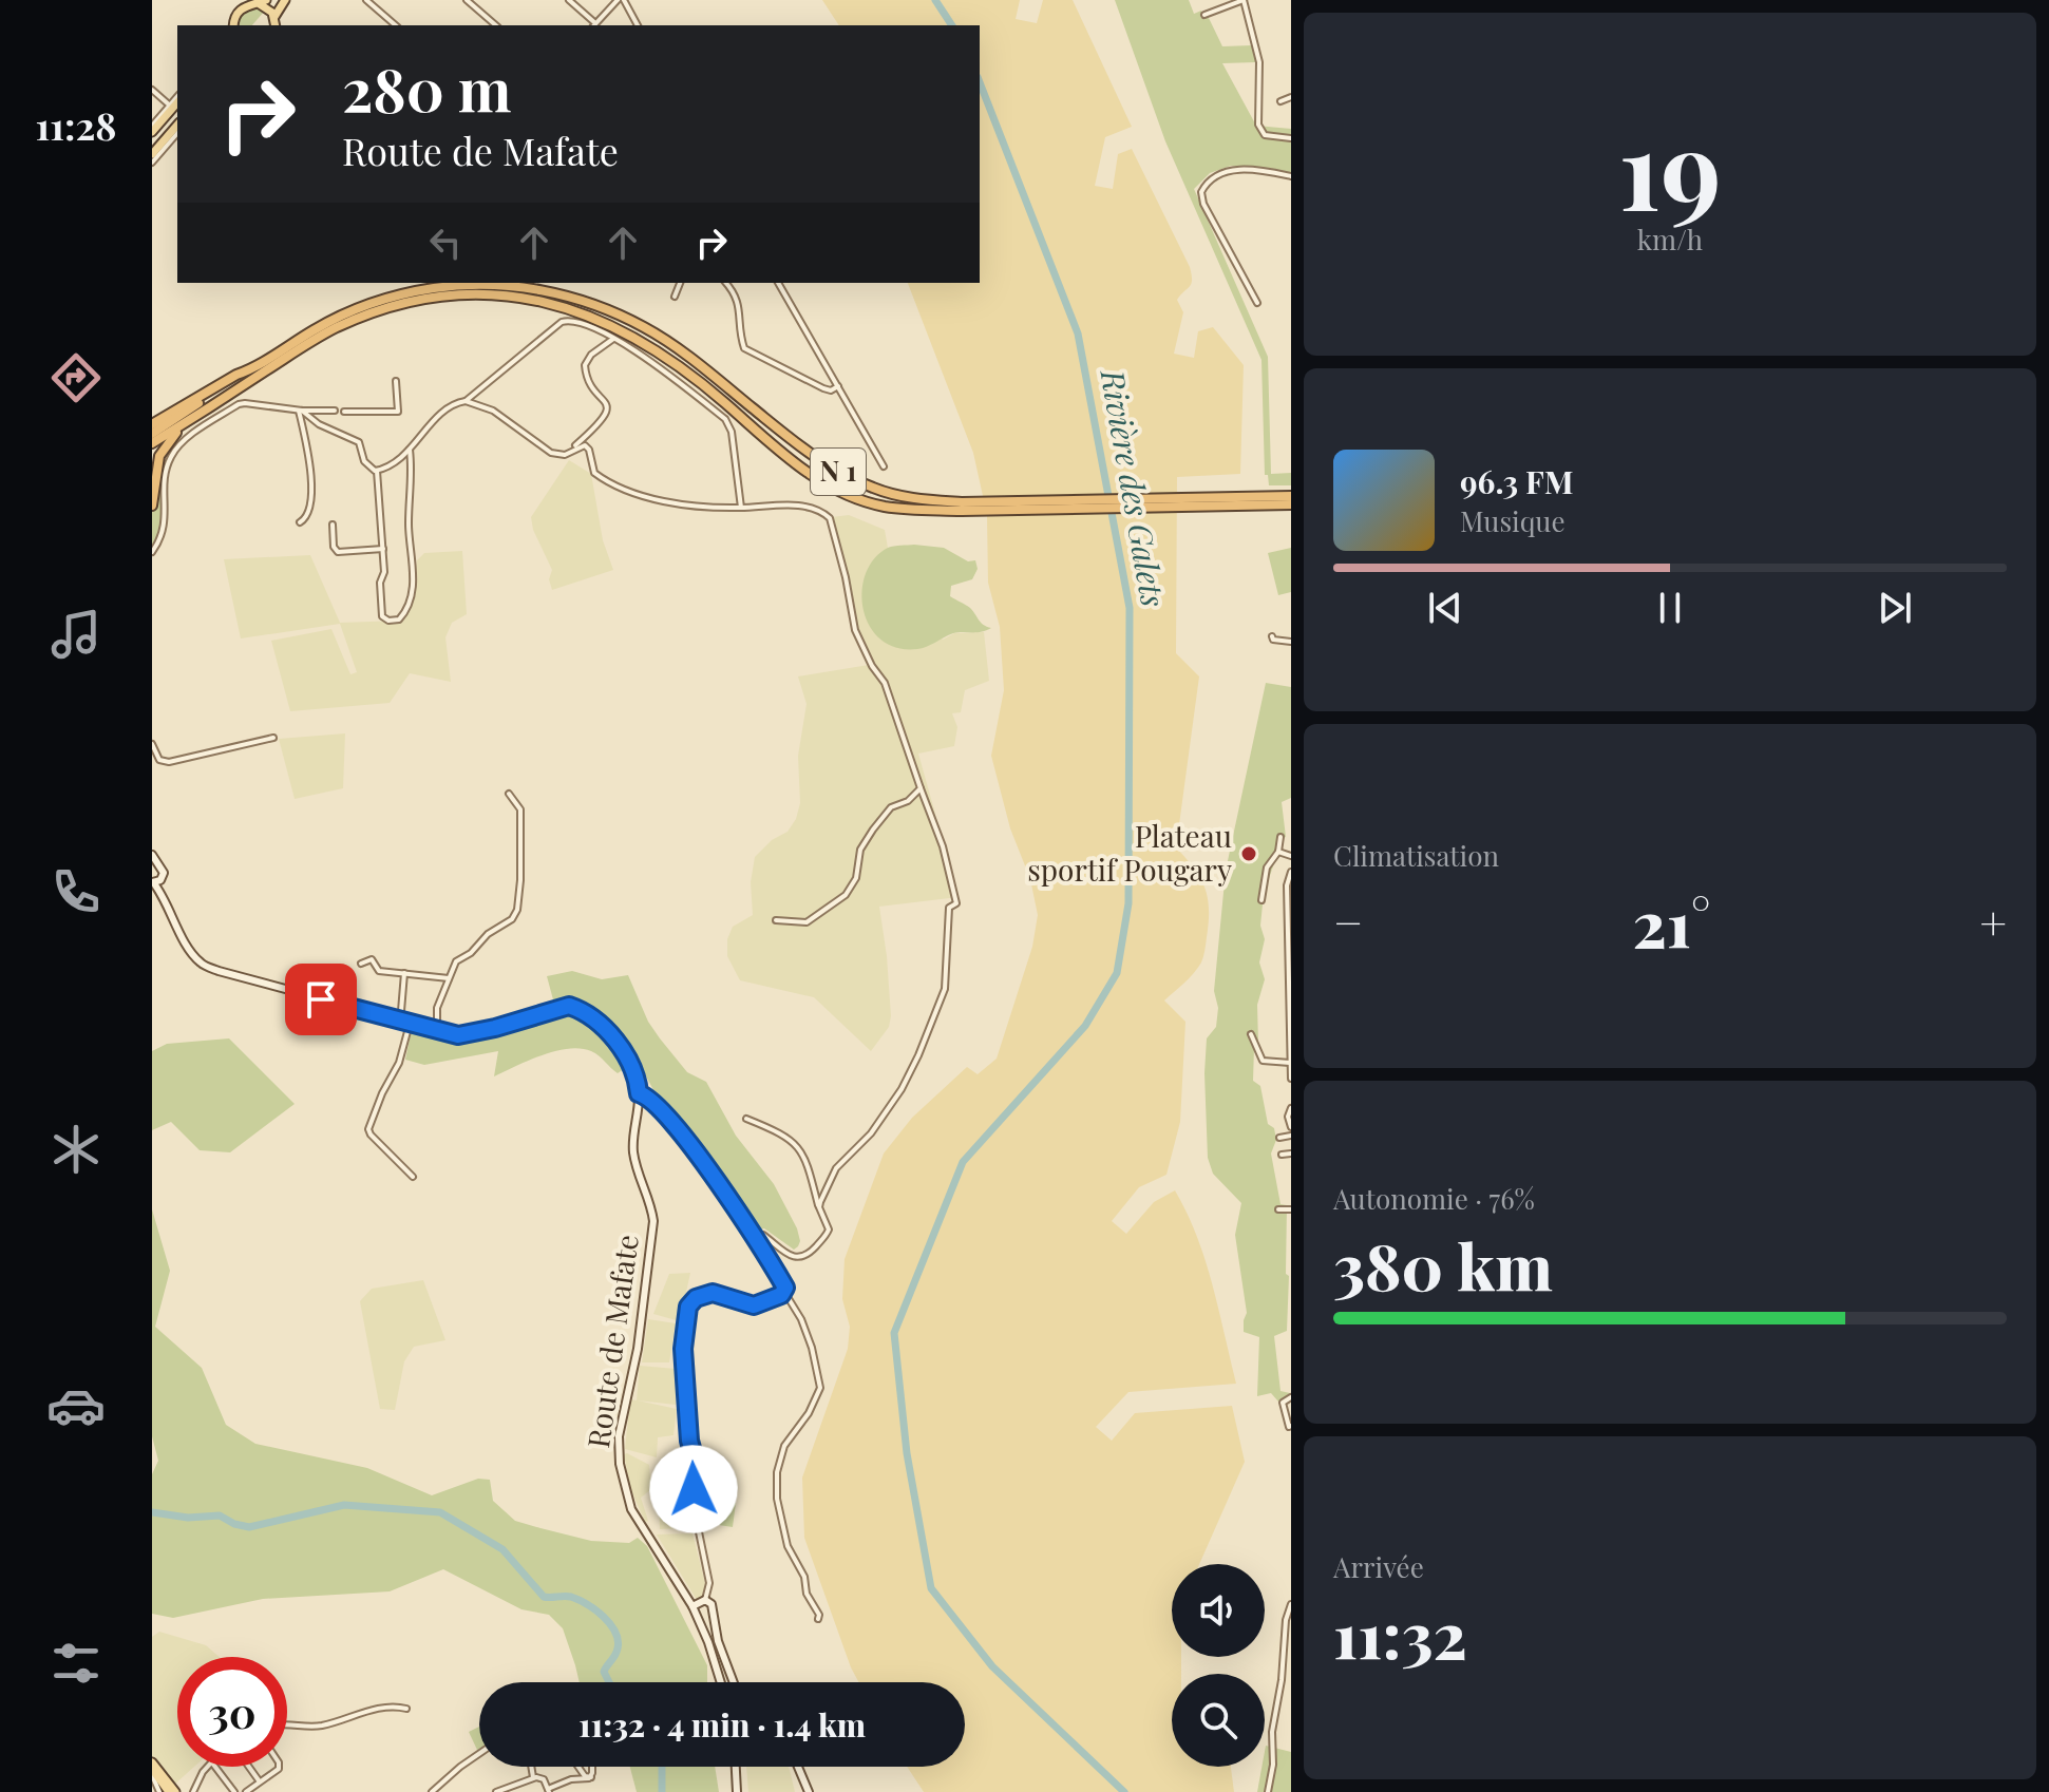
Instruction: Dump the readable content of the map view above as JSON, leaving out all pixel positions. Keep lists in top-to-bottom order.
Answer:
{
  "streets": {
    "highway": ["N 1"],
    "main road": ["Route de Mafate"]
  },
  "water": ["Rivière des Galets"],
  "places": ["Plateau sportif Pougary"],
  "page": {
    "tabs": "11:28",
    "tile": [
      ["19", "km/h"],
      "Climatisation",
      ["Autonomie · 76%", "380 km"],
      ["Arrivée", "11:32"]
    ],
    "turn": ["280 m", "Route de Mafate"],
    "song": ["96.3 FM", "Musique"],
    "heat": ["−", "21°", "+"],
    "limit": "30",
    "trip": "11:32 · 4 min · 1.4 km"
  }
}
